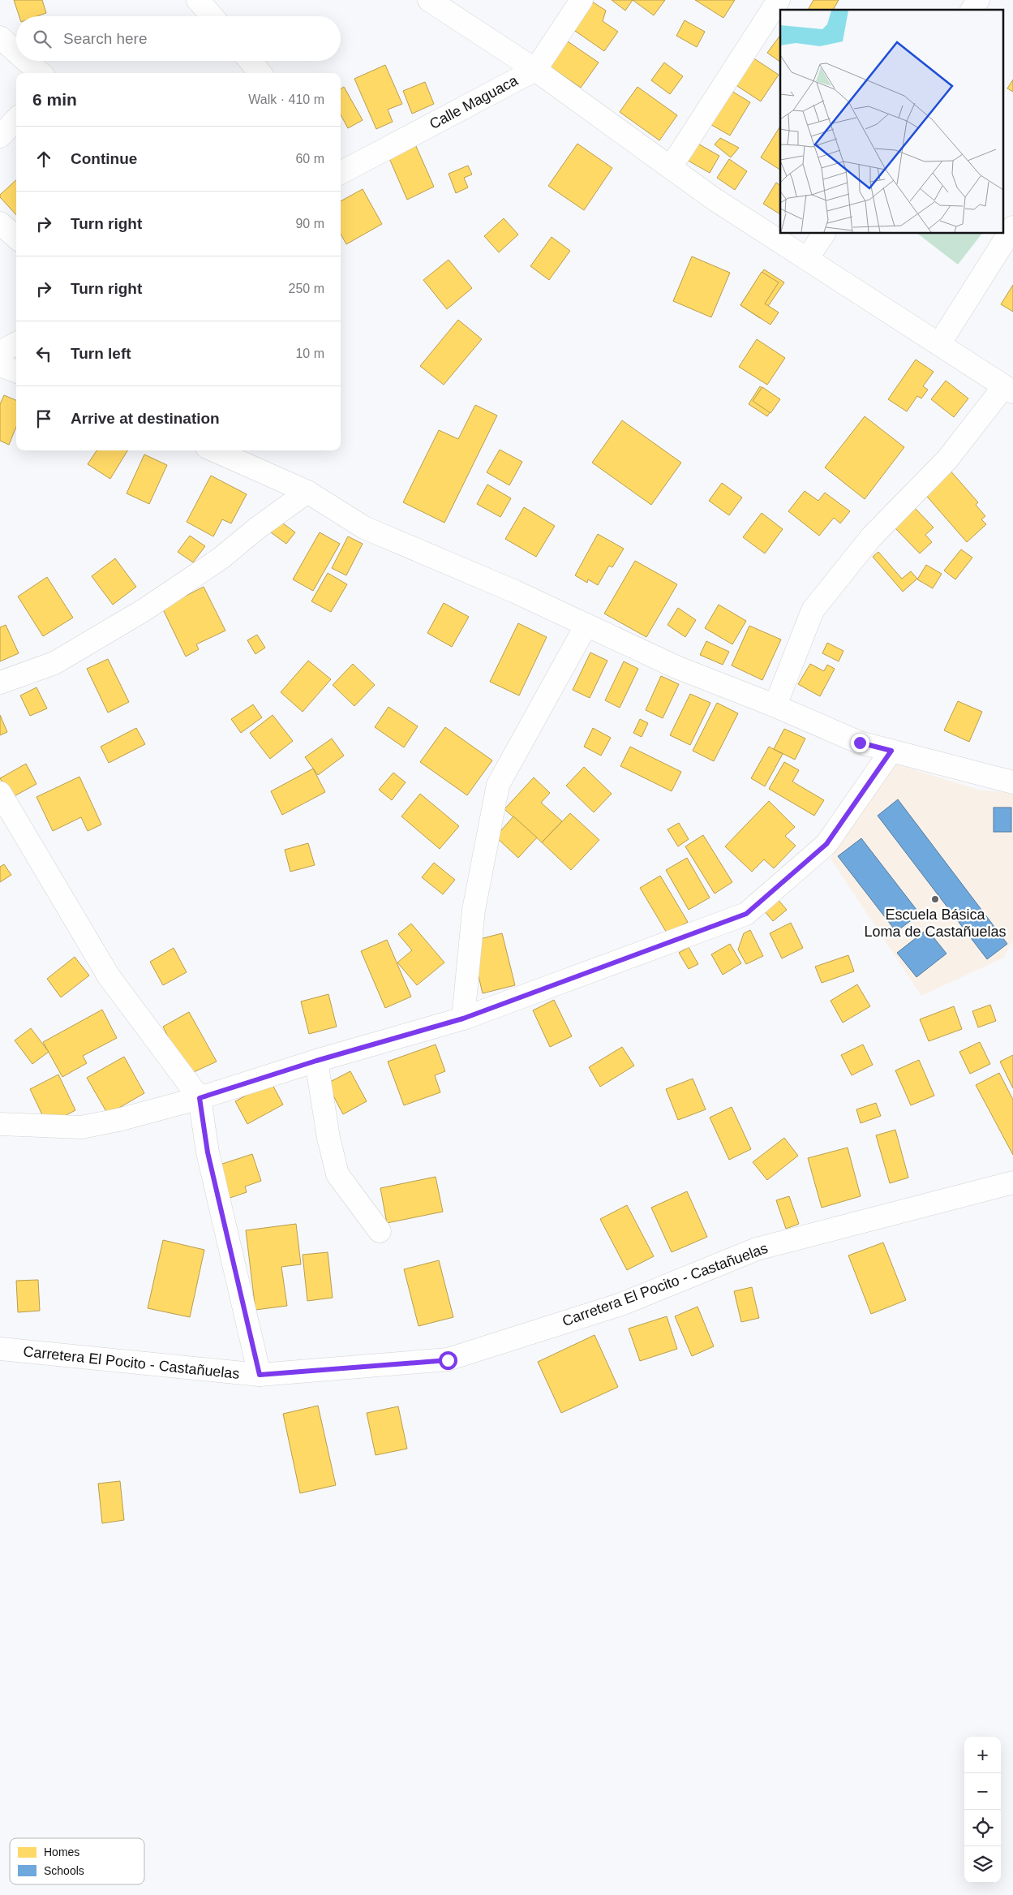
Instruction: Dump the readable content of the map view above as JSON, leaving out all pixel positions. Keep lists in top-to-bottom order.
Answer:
{
  "streets": {
    "street": ["Calle Maguaca", "Carretera El Pocito - Castañuelas"]
  },
  "places": ["Escuela Básica Loma de Castañuelas"],
  "legend": ["Homes", "Schools"],
  "page": {
    "search": "Search here",
    "heading": ["6 min", "Walk · 410 m"],
    "list": [
      ["Continue", "60 m"],
      ["Turn right", "90 m"],
      ["Turn right", "250 m"],
      ["Turn left", "10 m"],
      "Arrive at destination"
    ],
    "map_buttons": ["+", "−"]
  }
}
